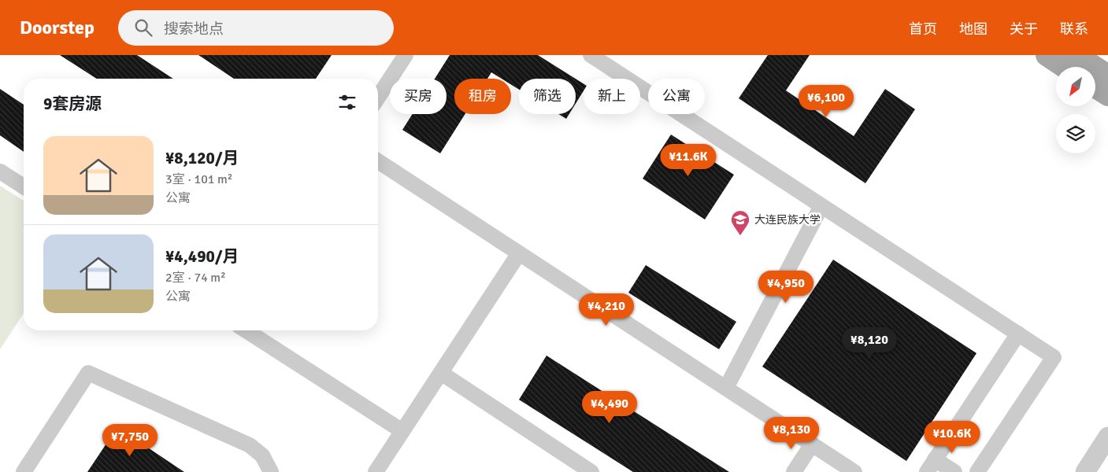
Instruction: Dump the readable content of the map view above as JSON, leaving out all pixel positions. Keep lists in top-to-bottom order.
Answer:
{
  "places": {
    "school or university": ["大连民族大学"]
  },
  "north": "bottom left",
  "page": {
    "header": "Doorstep",
    "search": "搜索地点",
    "nav": [
      "首页",
      "地图",
      "关于",
      "联系"
    ],
    "chip": [
      "买房",
      "租房",
      "筛选",
      "新上",
      "公寓"
    ],
    "heading": "9套房源",
    "price": [
      "¥6,100",
      "¥11.6K",
      "¥4,950",
      "¥4,210",
      "¥8,120",
      "¥4,490",
      "¥8,130",
      "¥10.6K",
      "¥7,750"
    ],
    "list": [
      {
        "name": "¥8,120/月",
        "note": "3室 · 101 m² · 公寓"
      },
      {
        "name": "¥4,490/月",
        "note": "2室 · 74 m² · 公寓"
      }
    ]
  }
}
